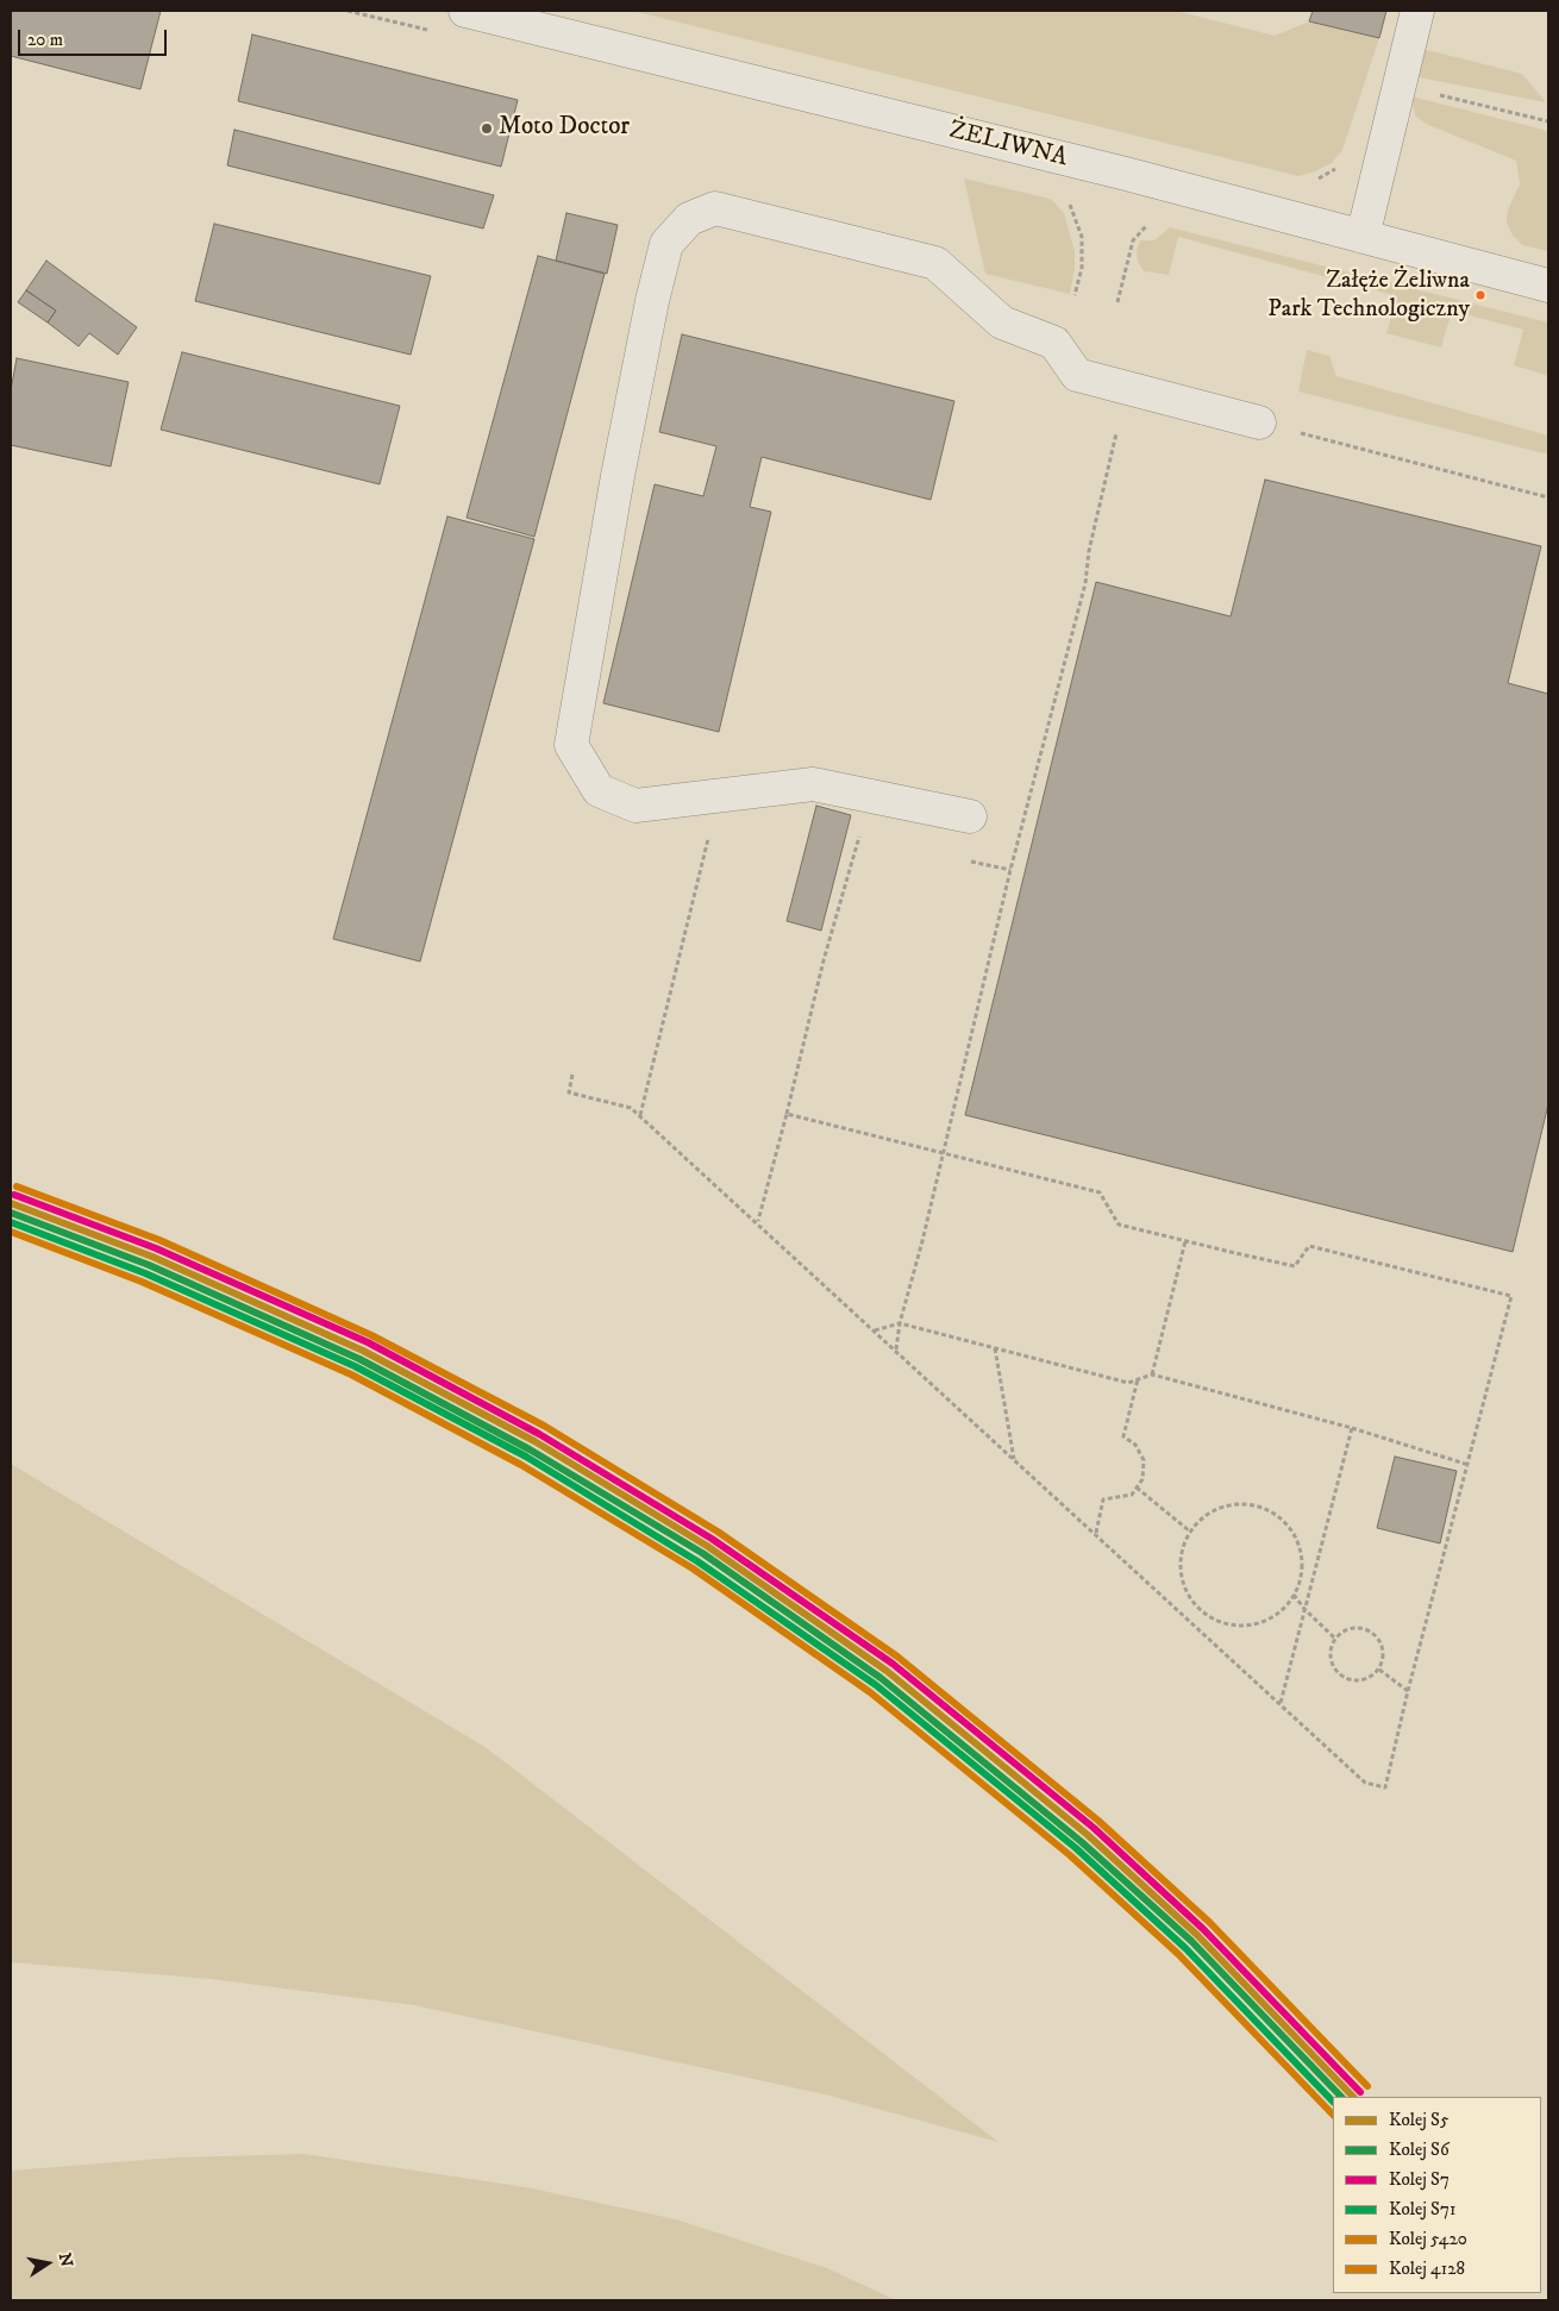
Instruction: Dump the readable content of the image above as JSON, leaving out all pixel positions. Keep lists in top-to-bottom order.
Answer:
{
  "streets": {
    "street": ["ŻELIWNA"]
  },
  "places": ["Moto Doctor", "Załęże Żeliwna Park Technologiczny"],
  "lines": [
    "rail line 5420",
    "rail line S7",
    "rail line S5",
    "rail line S6",
    "rail line S71",
    "rail line 4128"
  ],
  "legend": [
    "Kolej S5",
    "Kolej S6",
    "Kolej S7",
    "Kolej S71",
    "Kolej 5420",
    "Kolej 4128"
  ],
  "scale_bar": "20 m",
  "north": "right"
}
